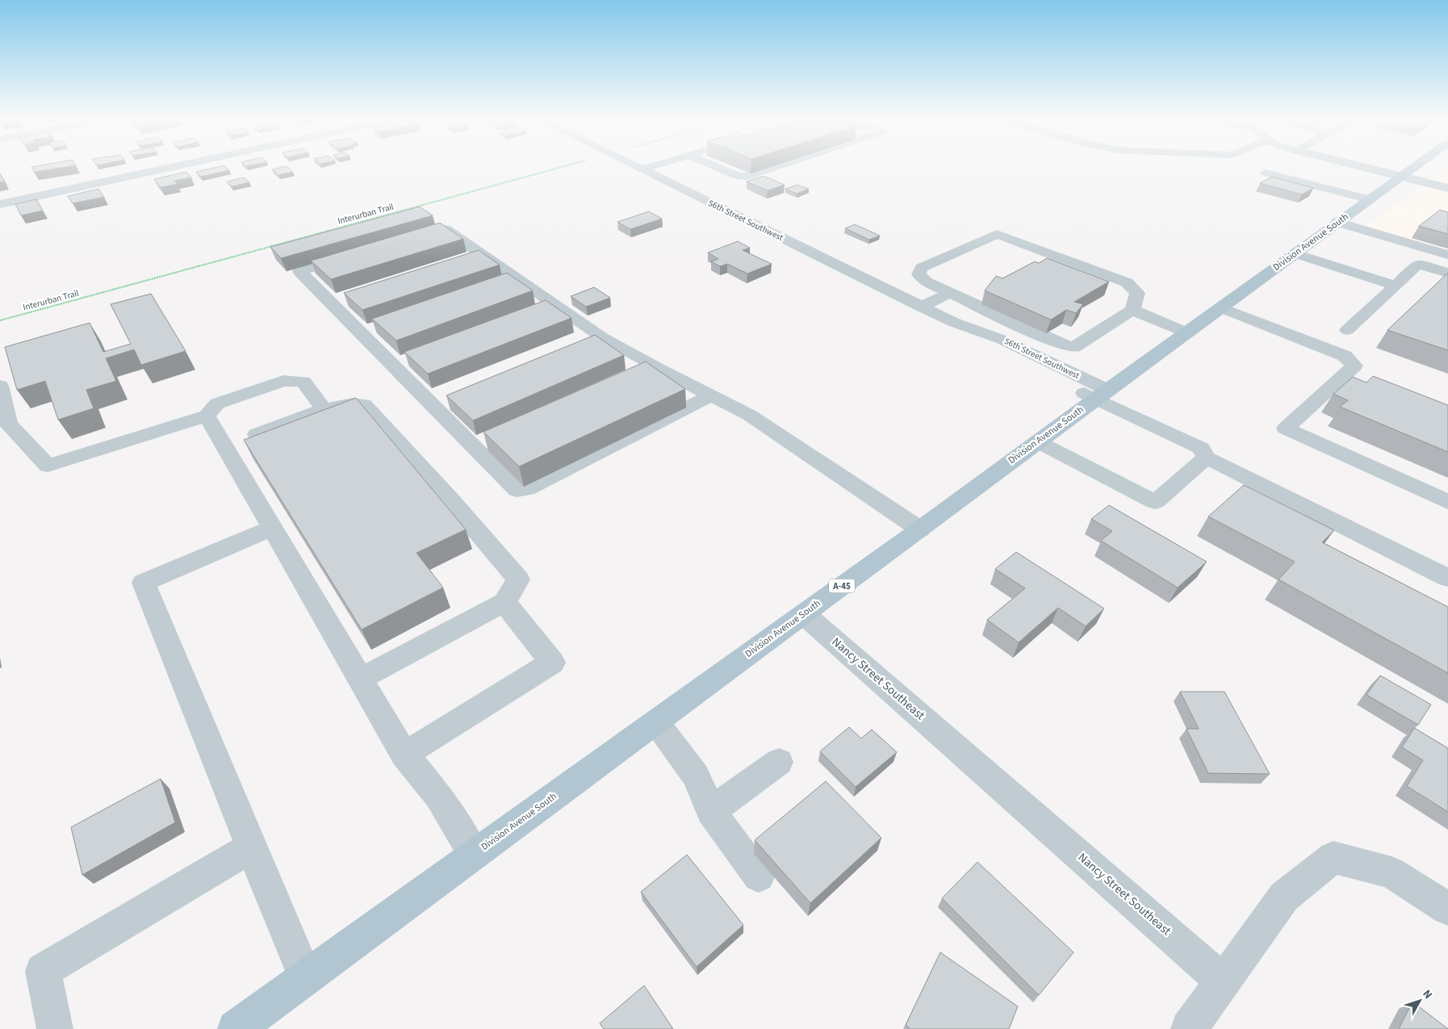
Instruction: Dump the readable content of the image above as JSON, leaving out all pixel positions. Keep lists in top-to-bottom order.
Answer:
{
  "streets": {
    "main road": ["Division Avenue South", "A-45"],
    "street": ["56th Street Southwest", "Nancy Street Southeast"],
    "path": ["Interurban Trail"]
  },
  "crossings": [
    ["56th Street Southwest", "Division Avenue South"],
    ["Division Avenue South", "Nancy Street Southeast"]
  ],
  "north": "top right"
}
